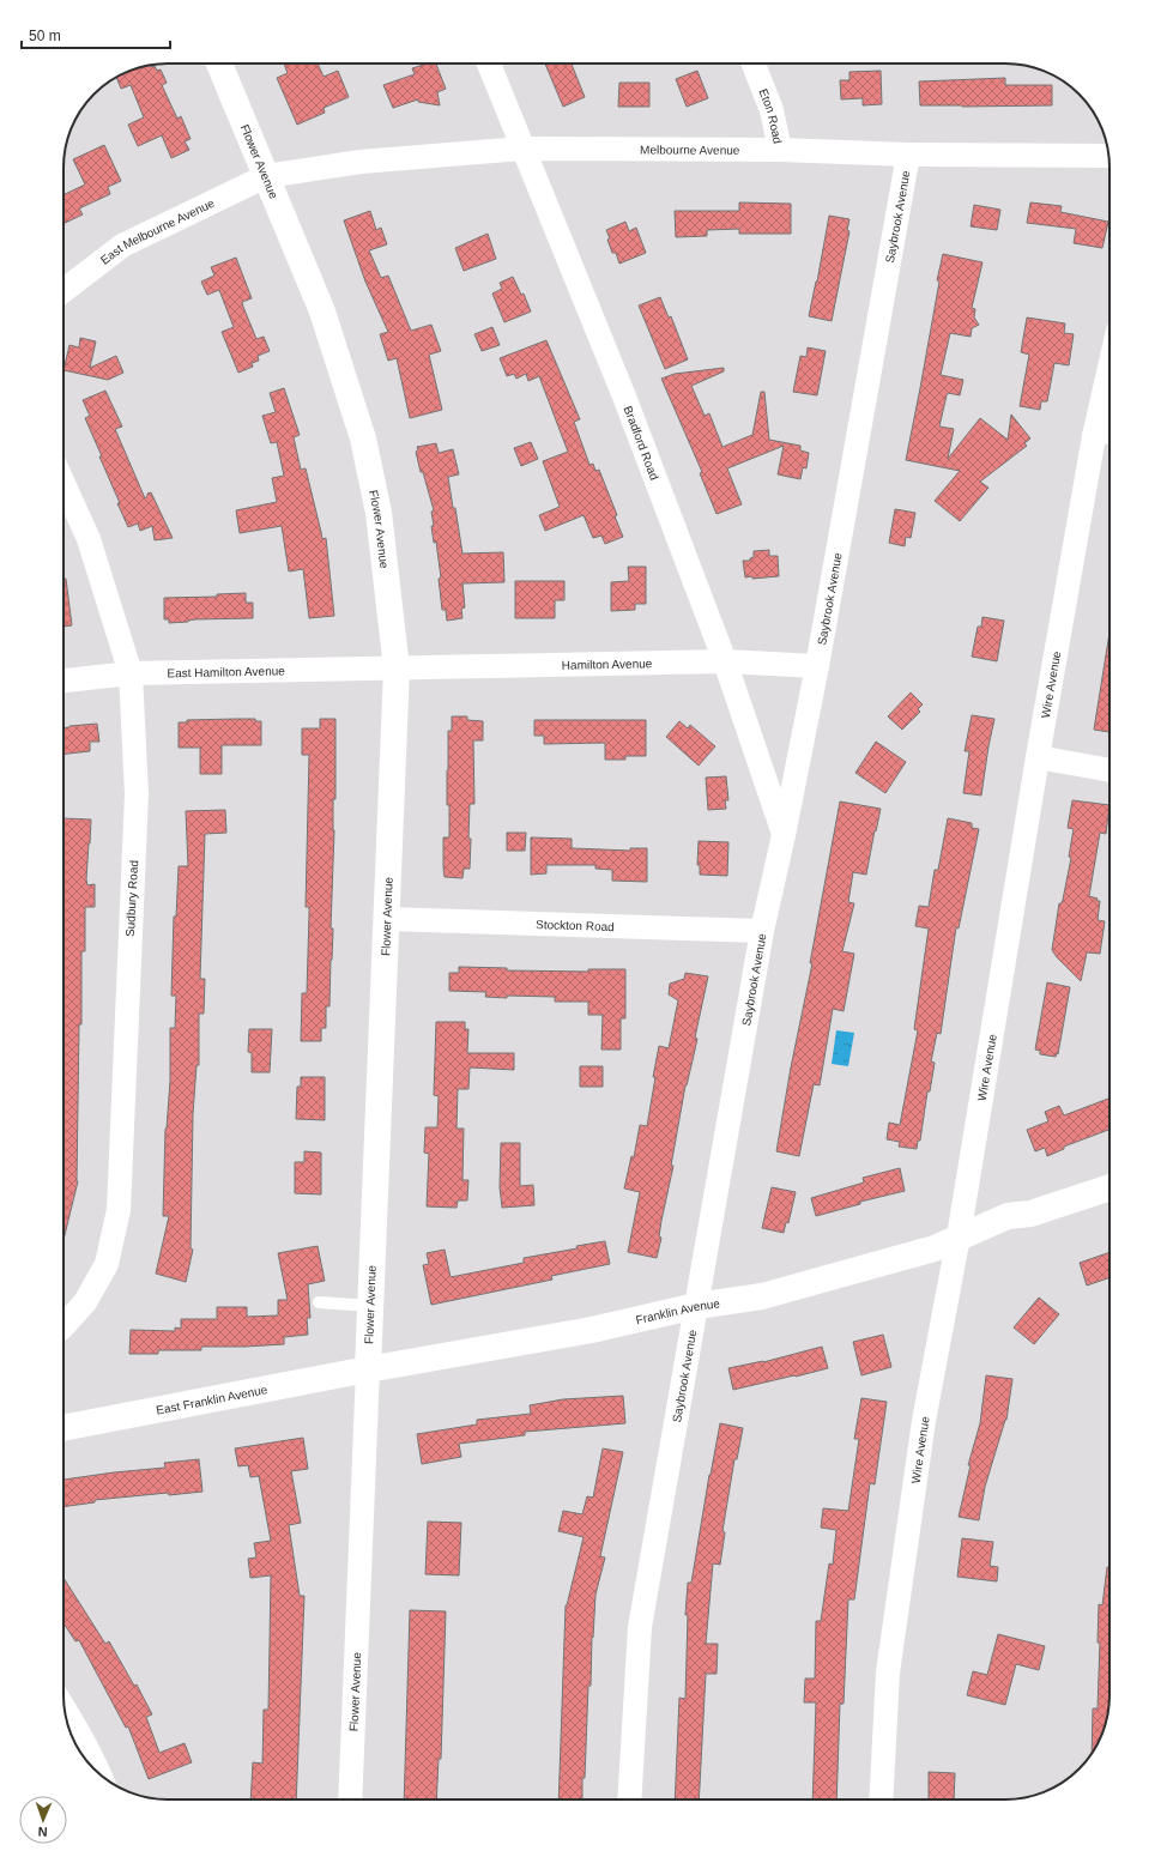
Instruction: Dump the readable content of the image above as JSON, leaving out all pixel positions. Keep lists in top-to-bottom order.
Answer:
{
  "streets": {
    "street": [
      "Eton Road",
      "Melbourne Avenue",
      "Flower Avenue",
      "Saybrook Avenue",
      "East Melbourne Avenue",
      "Bradford Road",
      "Hamilton Avenue",
      "East Hamilton Avenue",
      "Wire Avenue",
      "Sudbury Road",
      "Stockton Road",
      "Franklin Avenue",
      "East Franklin Avenue"
    ]
  },
  "crossings": [
    ["Eton Road", "Melbourne Avenue"],
    ["Melbourne Avenue", "Flower Avenue"],
    ["Melbourne Avenue", "Saybrook Avenue"],
    ["Melbourne Avenue", "East Melbourne Avenue"],
    ["Melbourne Avenue", "Bradford Road"],
    ["Flower Avenue", "East Melbourne Avenue"],
    ["Flower Avenue", "Hamilton Avenue"],
    ["Flower Avenue", "East Hamilton Avenue"],
    ["Flower Avenue", "Stockton Road"],
    ["Flower Avenue", "Franklin Avenue"],
    ["Flower Avenue", "East Franklin Avenue"],
    ["Saybrook Avenue", "Bradford Road"],
    ["Saybrook Avenue", "Hamilton Avenue"],
    ["Saybrook Avenue", "Stockton Road"],
    ["Saybrook Avenue", "Franklin Avenue"],
    ["Bradford Road", "Hamilton Avenue"],
    ["Hamilton Avenue", "East Hamilton Avenue"],
    ["East Hamilton Avenue", "Sudbury Road"],
    ["Wire Avenue", "Franklin Avenue"],
    ["Franklin Avenue", "East Franklin Avenue"]
  ],
  "scale_bar": "50 m",
  "north": "bottom"
}
